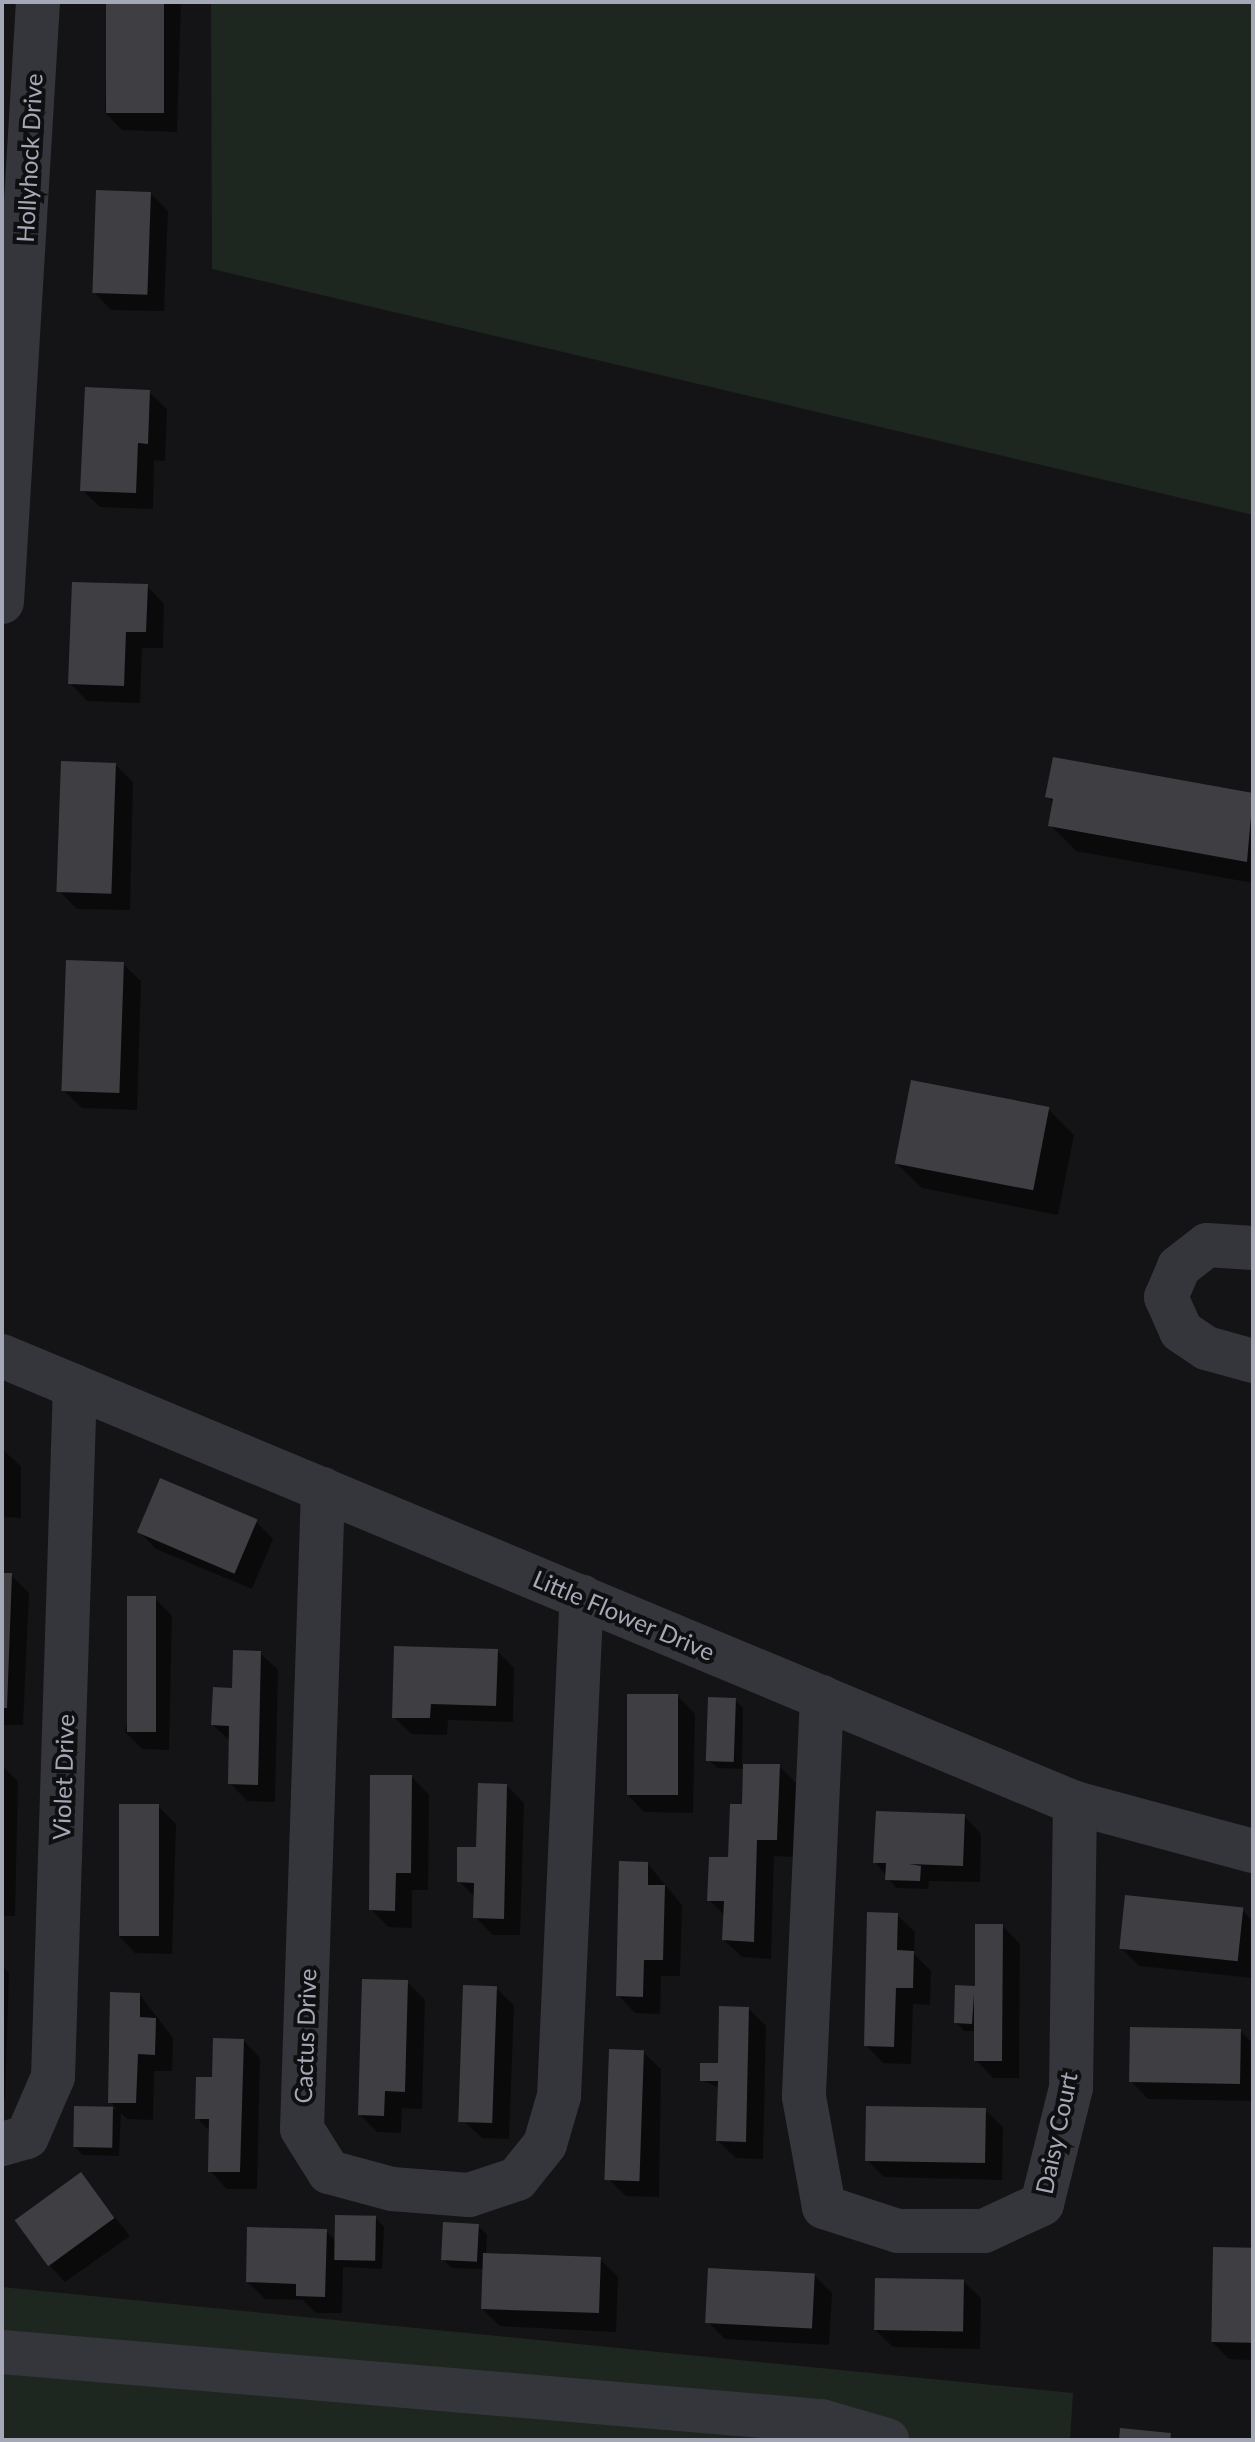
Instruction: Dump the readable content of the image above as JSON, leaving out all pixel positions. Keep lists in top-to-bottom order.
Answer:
{
  "streets": {
    "lane": [
      "Hollyhock Drive",
      "Little Flower Drive",
      "Violet Drive",
      "Cactus Drive",
      "Daisy Court"
    ]
  },
  "crossings": [
    ["Little Flower Drive", "Violet Drive"],
    ["Little Flower Drive", "Cactus Drive"],
    ["Little Flower Drive", "Daisy Court"]
  ]
}
